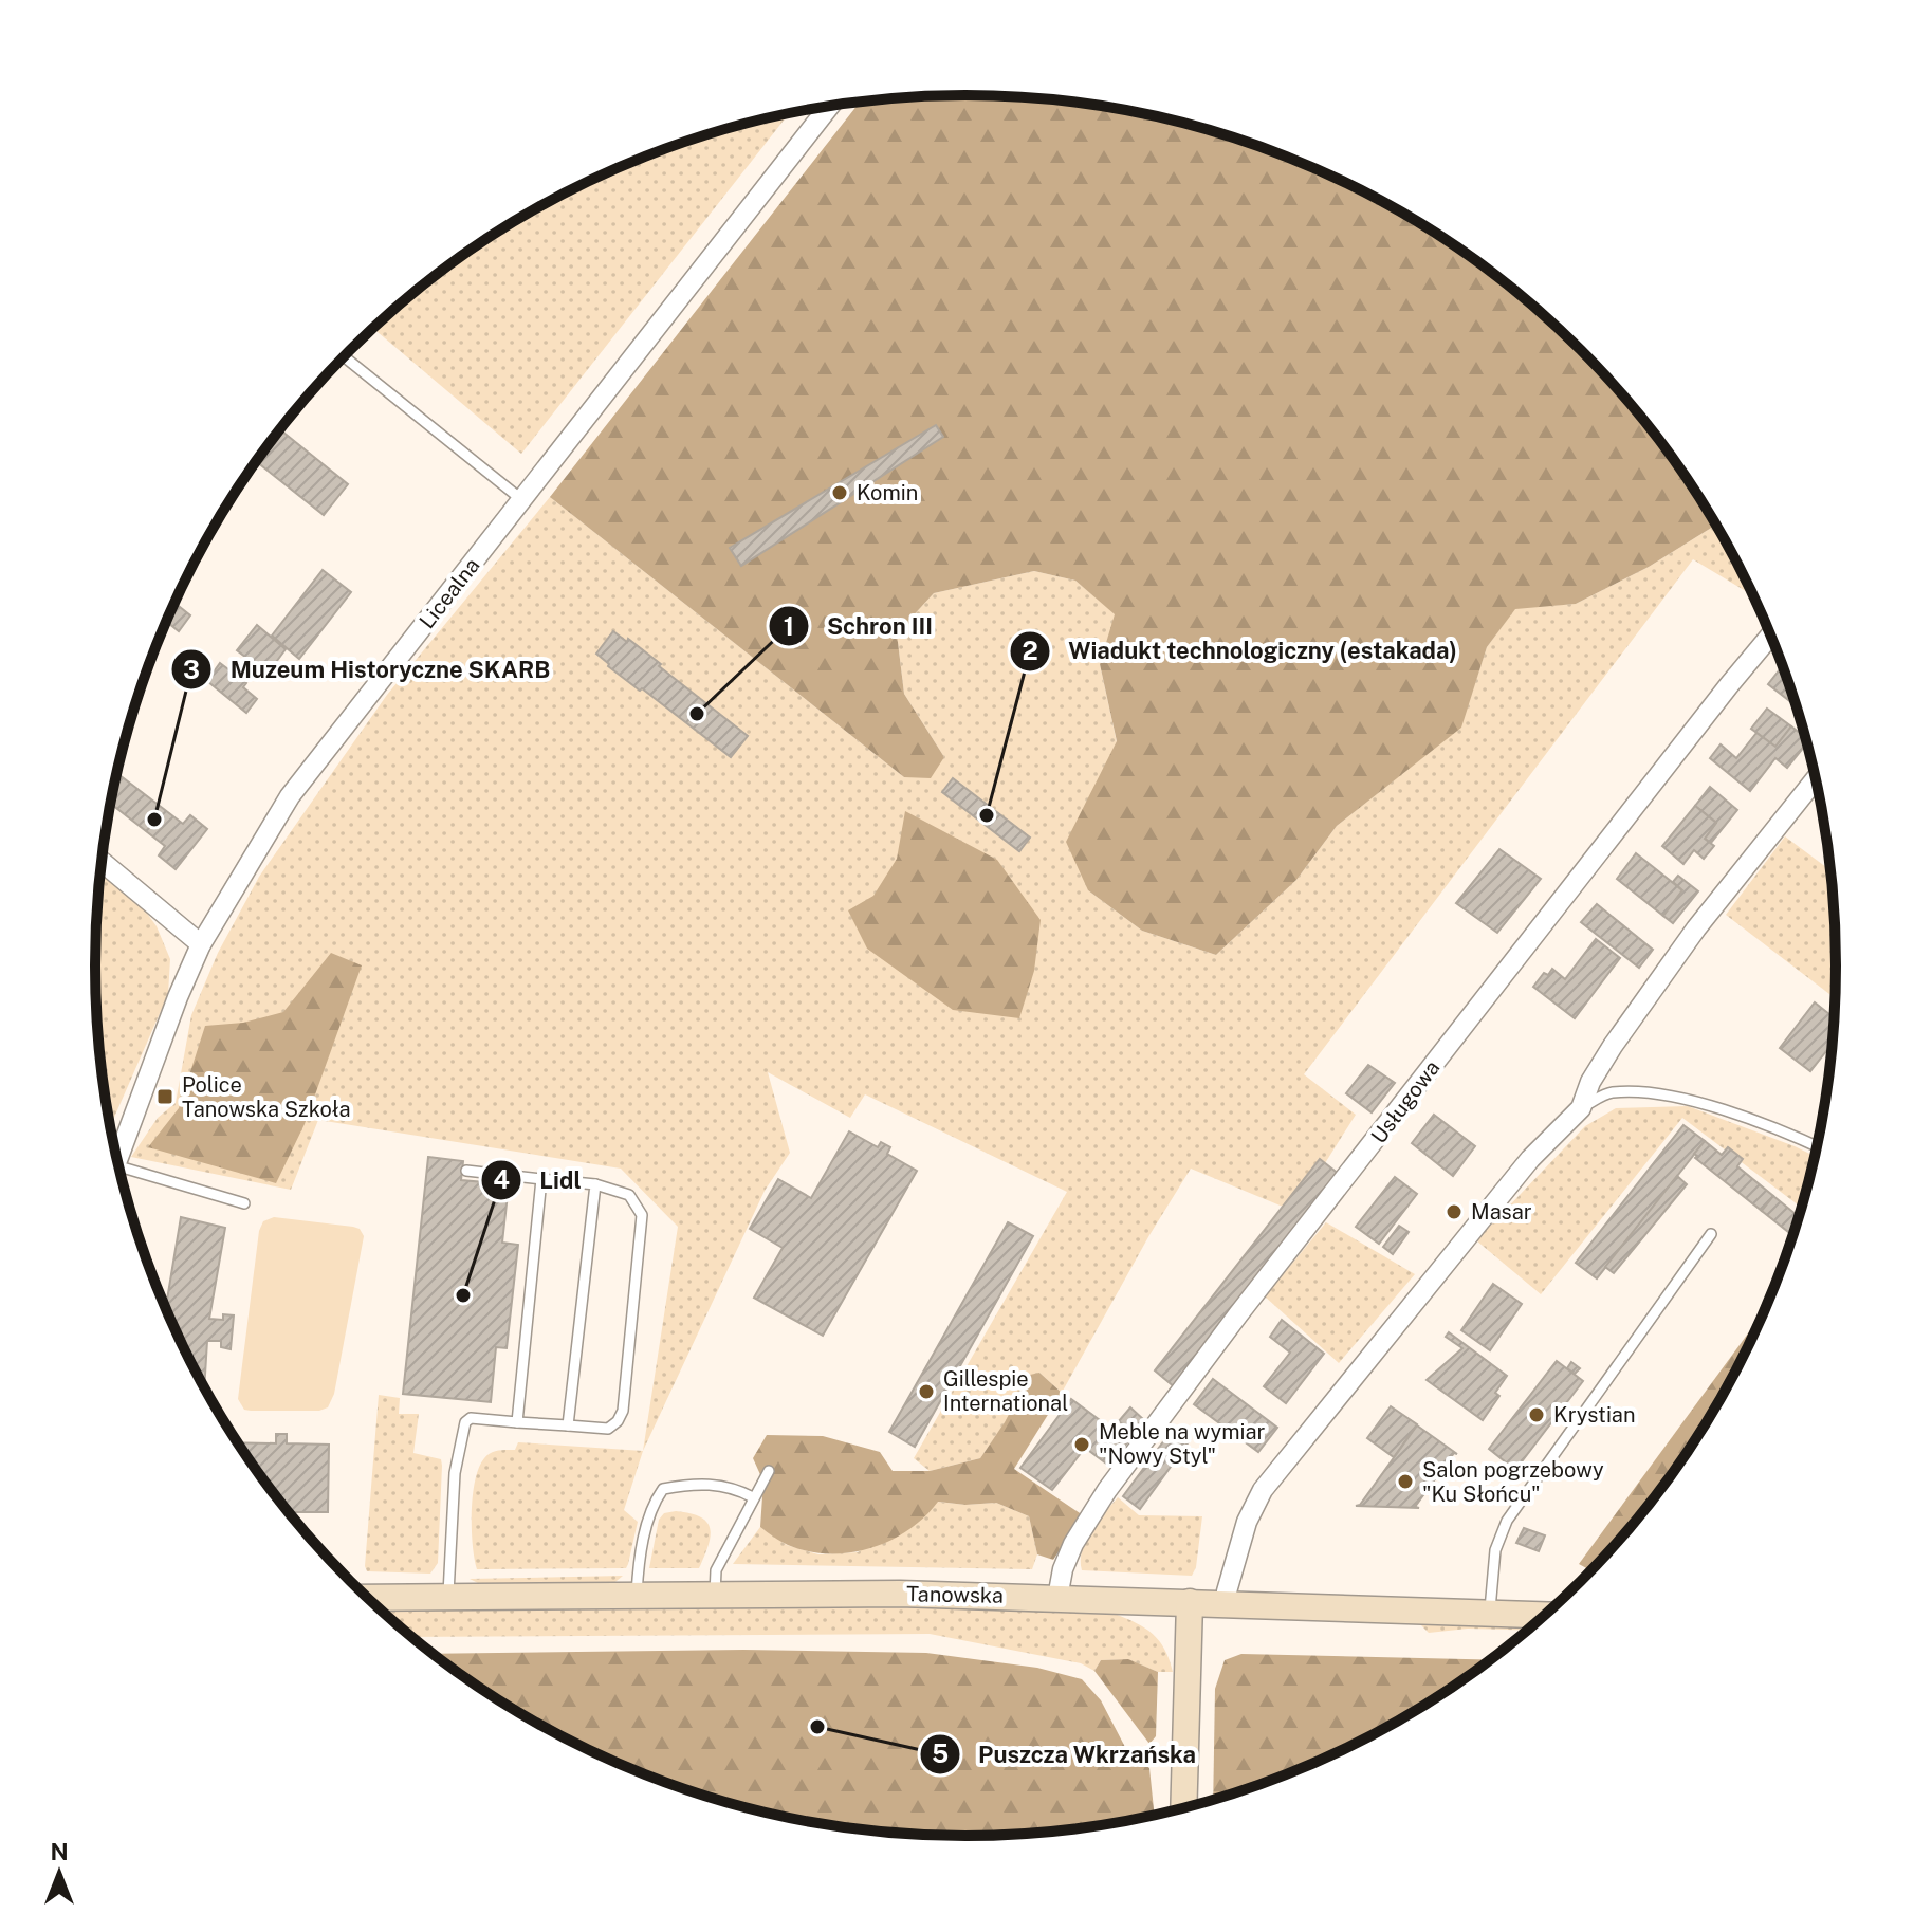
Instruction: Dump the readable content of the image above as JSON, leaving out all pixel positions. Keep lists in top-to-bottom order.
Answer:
{
  "streets": {
    "main road": ["Tanowska"],
    "street": ["Licealna", "Usługowa"]
  },
  "crossings": [
    ["Usługowa", "Tanowska"]
  ],
  "places": {
    "other": [
      "Komin",
      "Schron III",
      "Wiadukt technologiczny (estakada)",
      "Muzeum Historyczne SKARB",
      "Masar",
      "Lidl",
      "Gillespie International",
      "Krystian",
      "Meble na wymiar \"Nowy Styl\"",
      "Salon pogrzebowy \"Ku Słońcu\"",
      "Puszcza Wkrzańska"
    ],
    "transit": ["Police Tanowska Szkoła"]
  },
  "north": "top"
}
